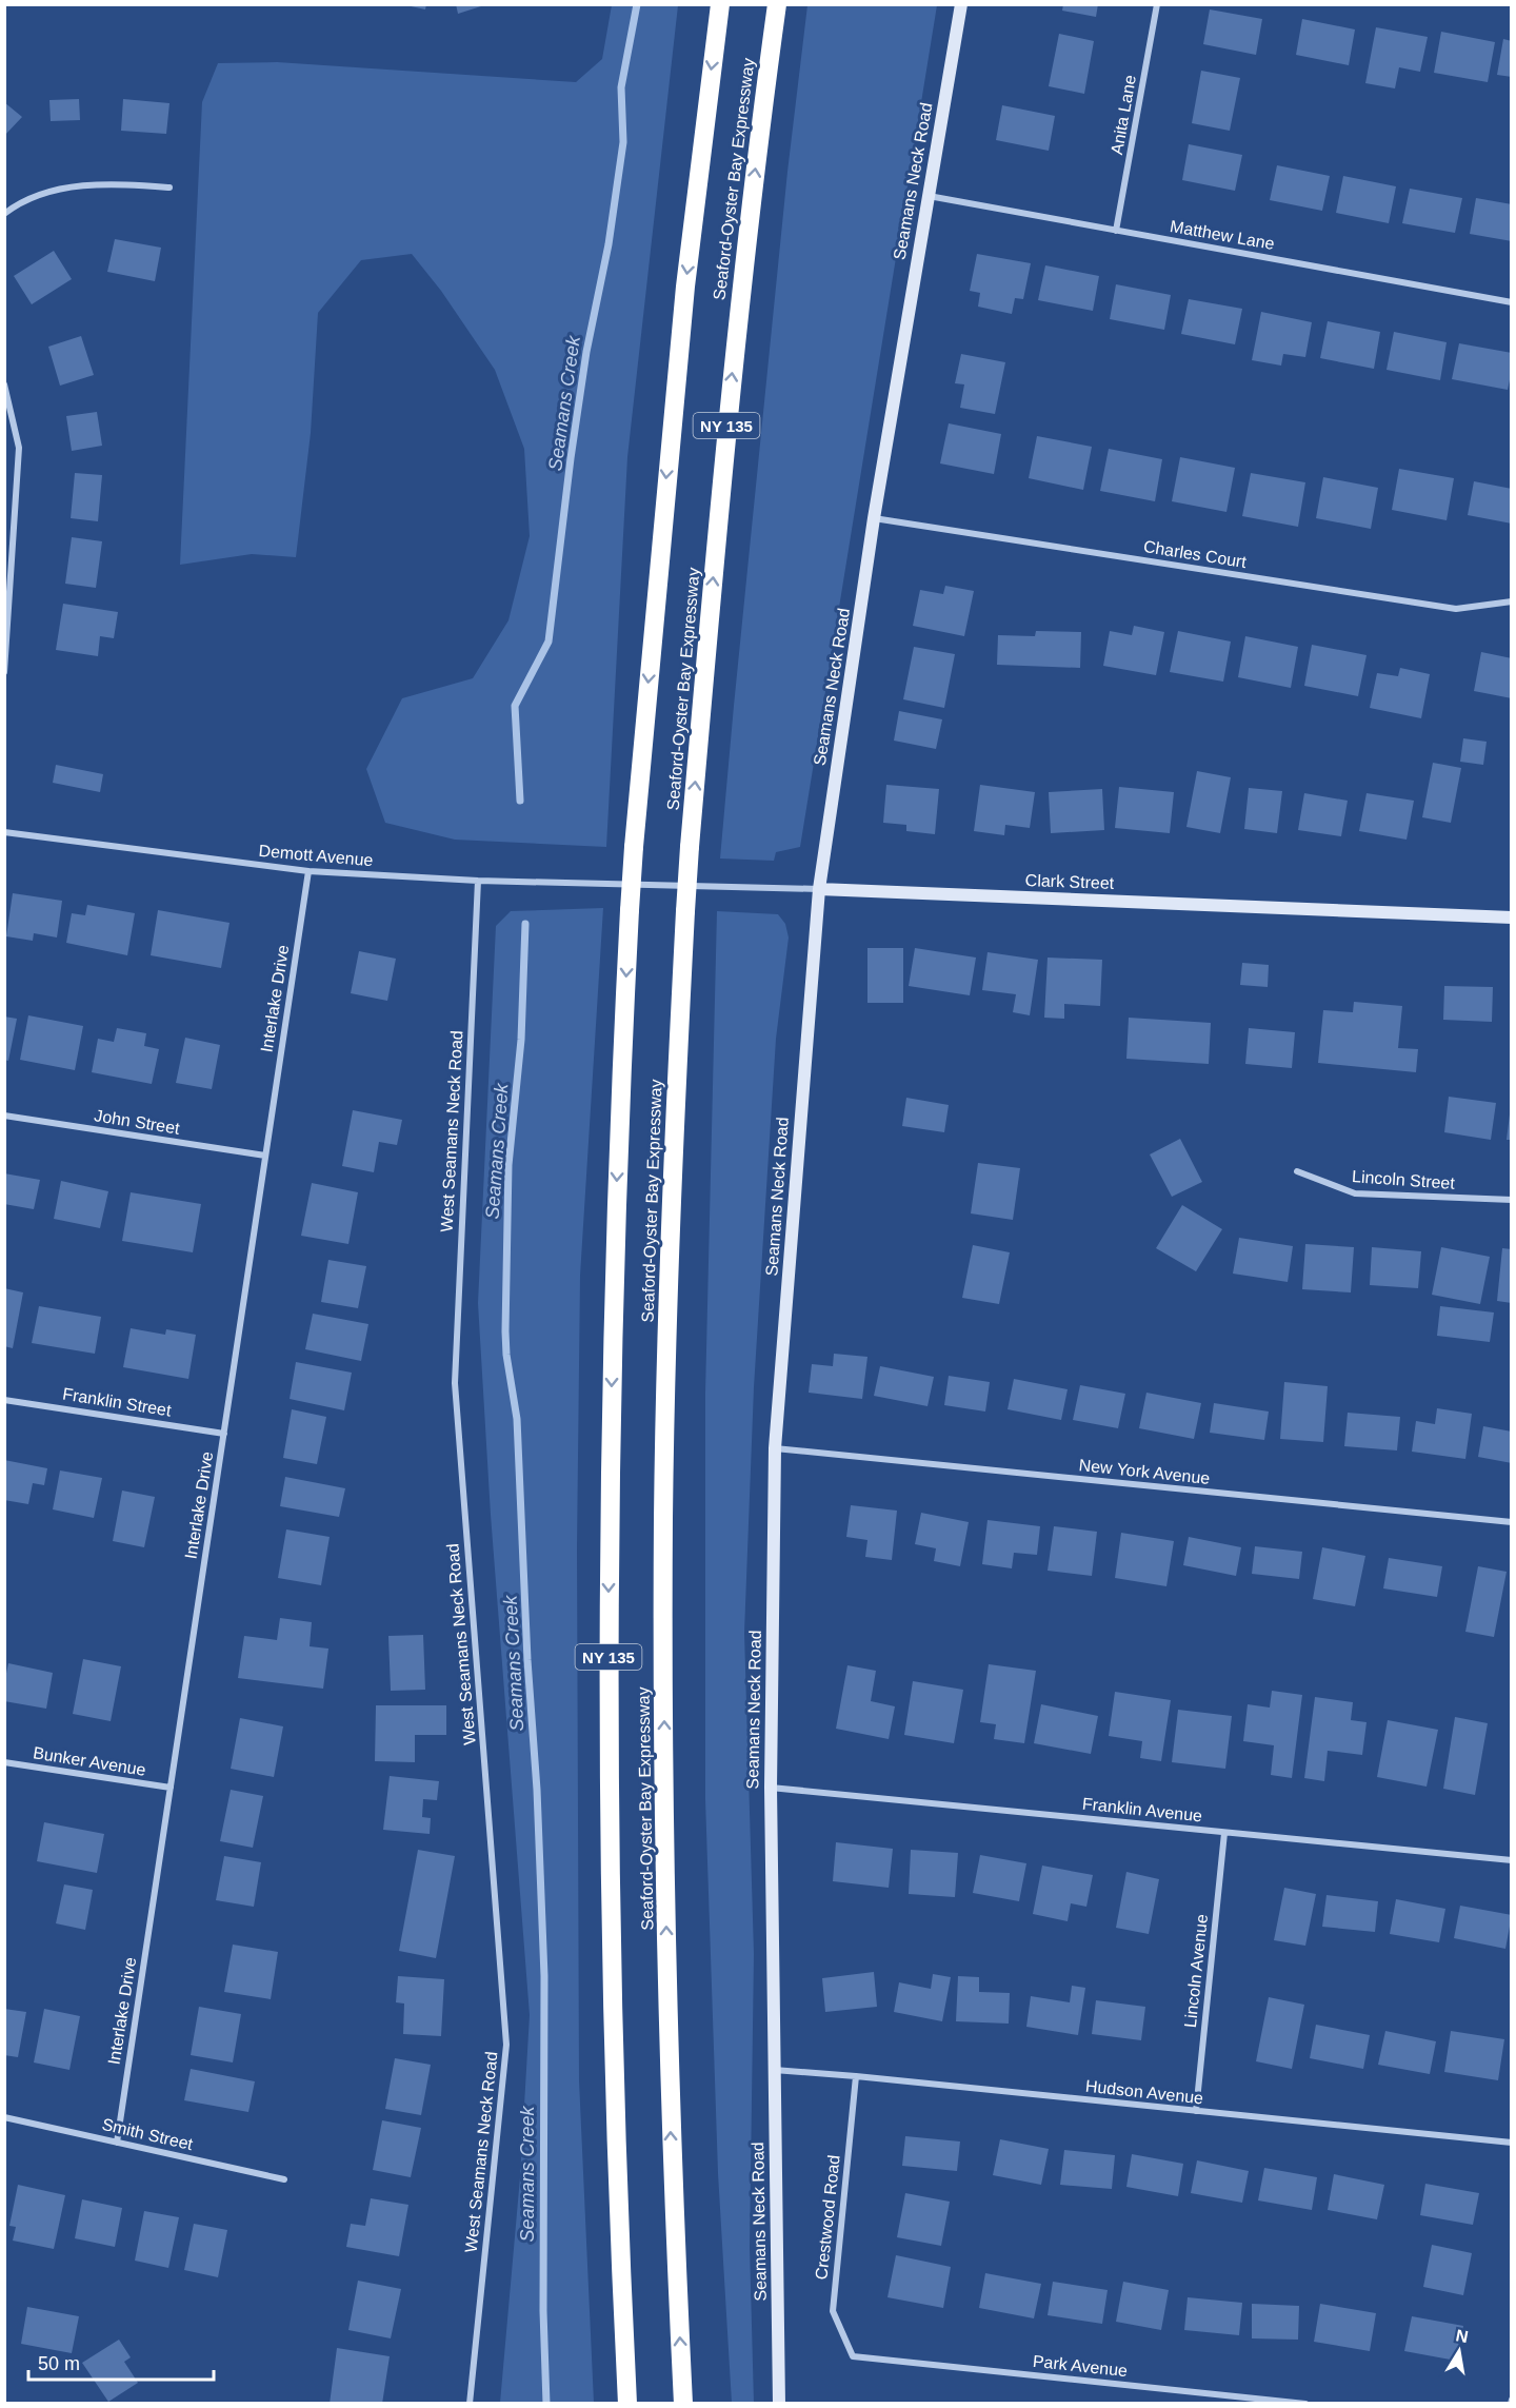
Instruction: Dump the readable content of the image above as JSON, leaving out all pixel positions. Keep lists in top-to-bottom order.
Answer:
{
  "streets": {
    "highway": ["Seaford-Oyster Bay Expressway", "NY 135"],
    "street": [
      "Anita Lane",
      "Seamans Neck Road",
      "Matthew Lane",
      "Charles Court",
      "Demott Avenue",
      "Clark Street",
      "Interlake Drive",
      "John Street",
      "West Seamans Neck Road",
      "Lincoln Street",
      "Franklin Street",
      "New York Avenue",
      "Bunker Avenue",
      "Franklin Avenue",
      "Lincoln Avenue",
      "Hudson Avenue",
      "Smith Street",
      "Crestwood Road",
      "Park Avenue"
    ]
  },
  "crossings": [
    ["Anita Lane", "Matthew Lane"],
    ["Seamans Neck Road", "Matthew Lane"],
    ["Seamans Neck Road", "Charles Court"],
    ["Seamans Neck Road", "Clark Street"],
    ["Seamans Neck Road", "New York Avenue"],
    ["Seamans Neck Road", "Franklin Avenue"],
    ["Seamans Neck Road", "Hudson Avenue"],
    ["Demott Avenue", "Clark Street"],
    ["Demott Avenue", "Interlake Drive"],
    ["Demott Avenue", "West Seamans Neck Road"],
    ["Interlake Drive", "John Street"],
    ["Interlake Drive", "Franklin Street"],
    ["Interlake Drive", "Bunker Avenue"],
    ["Interlake Drive", "Smith Street"],
    ["Franklin Avenue", "Lincoln Avenue"],
    ["Lincoln Avenue", "Hudson Avenue"],
    ["Hudson Avenue", "Crestwood Road"],
    ["Crestwood Road", "Park Avenue"]
  ],
  "water": ["Seamans Creek"],
  "scale_bar": "50 m",
  "north": "top"
}
